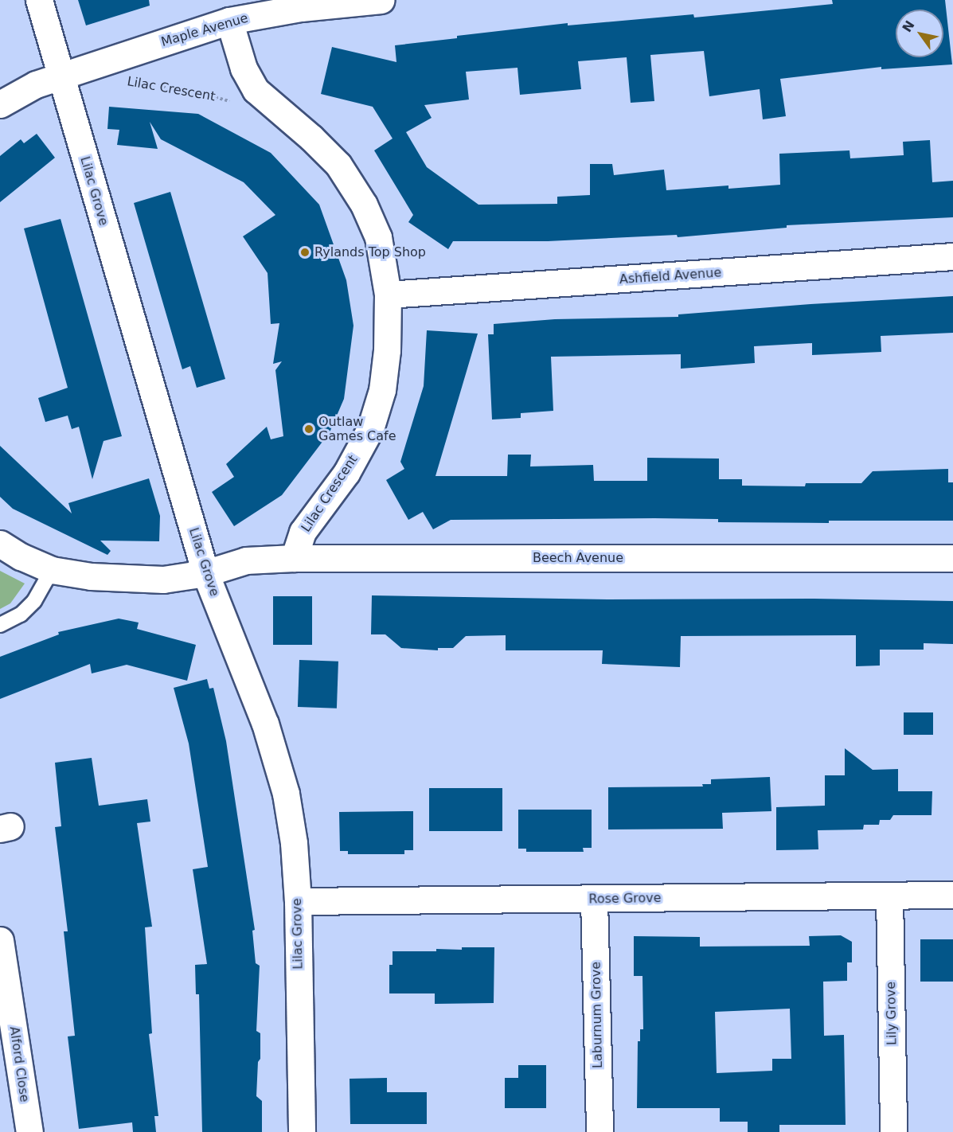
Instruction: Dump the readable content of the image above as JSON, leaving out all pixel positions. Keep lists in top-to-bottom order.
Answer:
{
  "streets": {
    "street": [
      "Maple Avenue",
      "Lilac Crescent",
      "Lilac Grove",
      "Ashfield Avenue",
      "Beech Avenue",
      "Rose Grove",
      "Lily Grove",
      "Laburnum Grove",
      "Alford Close"
    ]
  },
  "crossings": [
    ["Maple Avenue", "Lilac Crescent"],
    ["Maple Avenue", "Lilac Grove"],
    ["Lilac Crescent", "Ashfield Avenue"],
    ["Lilac Crescent", "Beech Avenue"],
    ["Lilac Grove", "Beech Avenue"],
    ["Lilac Grove", "Rose Grove"],
    ["Rose Grove", "Lily Grove"],
    ["Rose Grove", "Laburnum Grove"]
  ],
  "places": ["Rylands Top Shop", "Outlaw Games Cafe"],
  "north": "top left"
}
